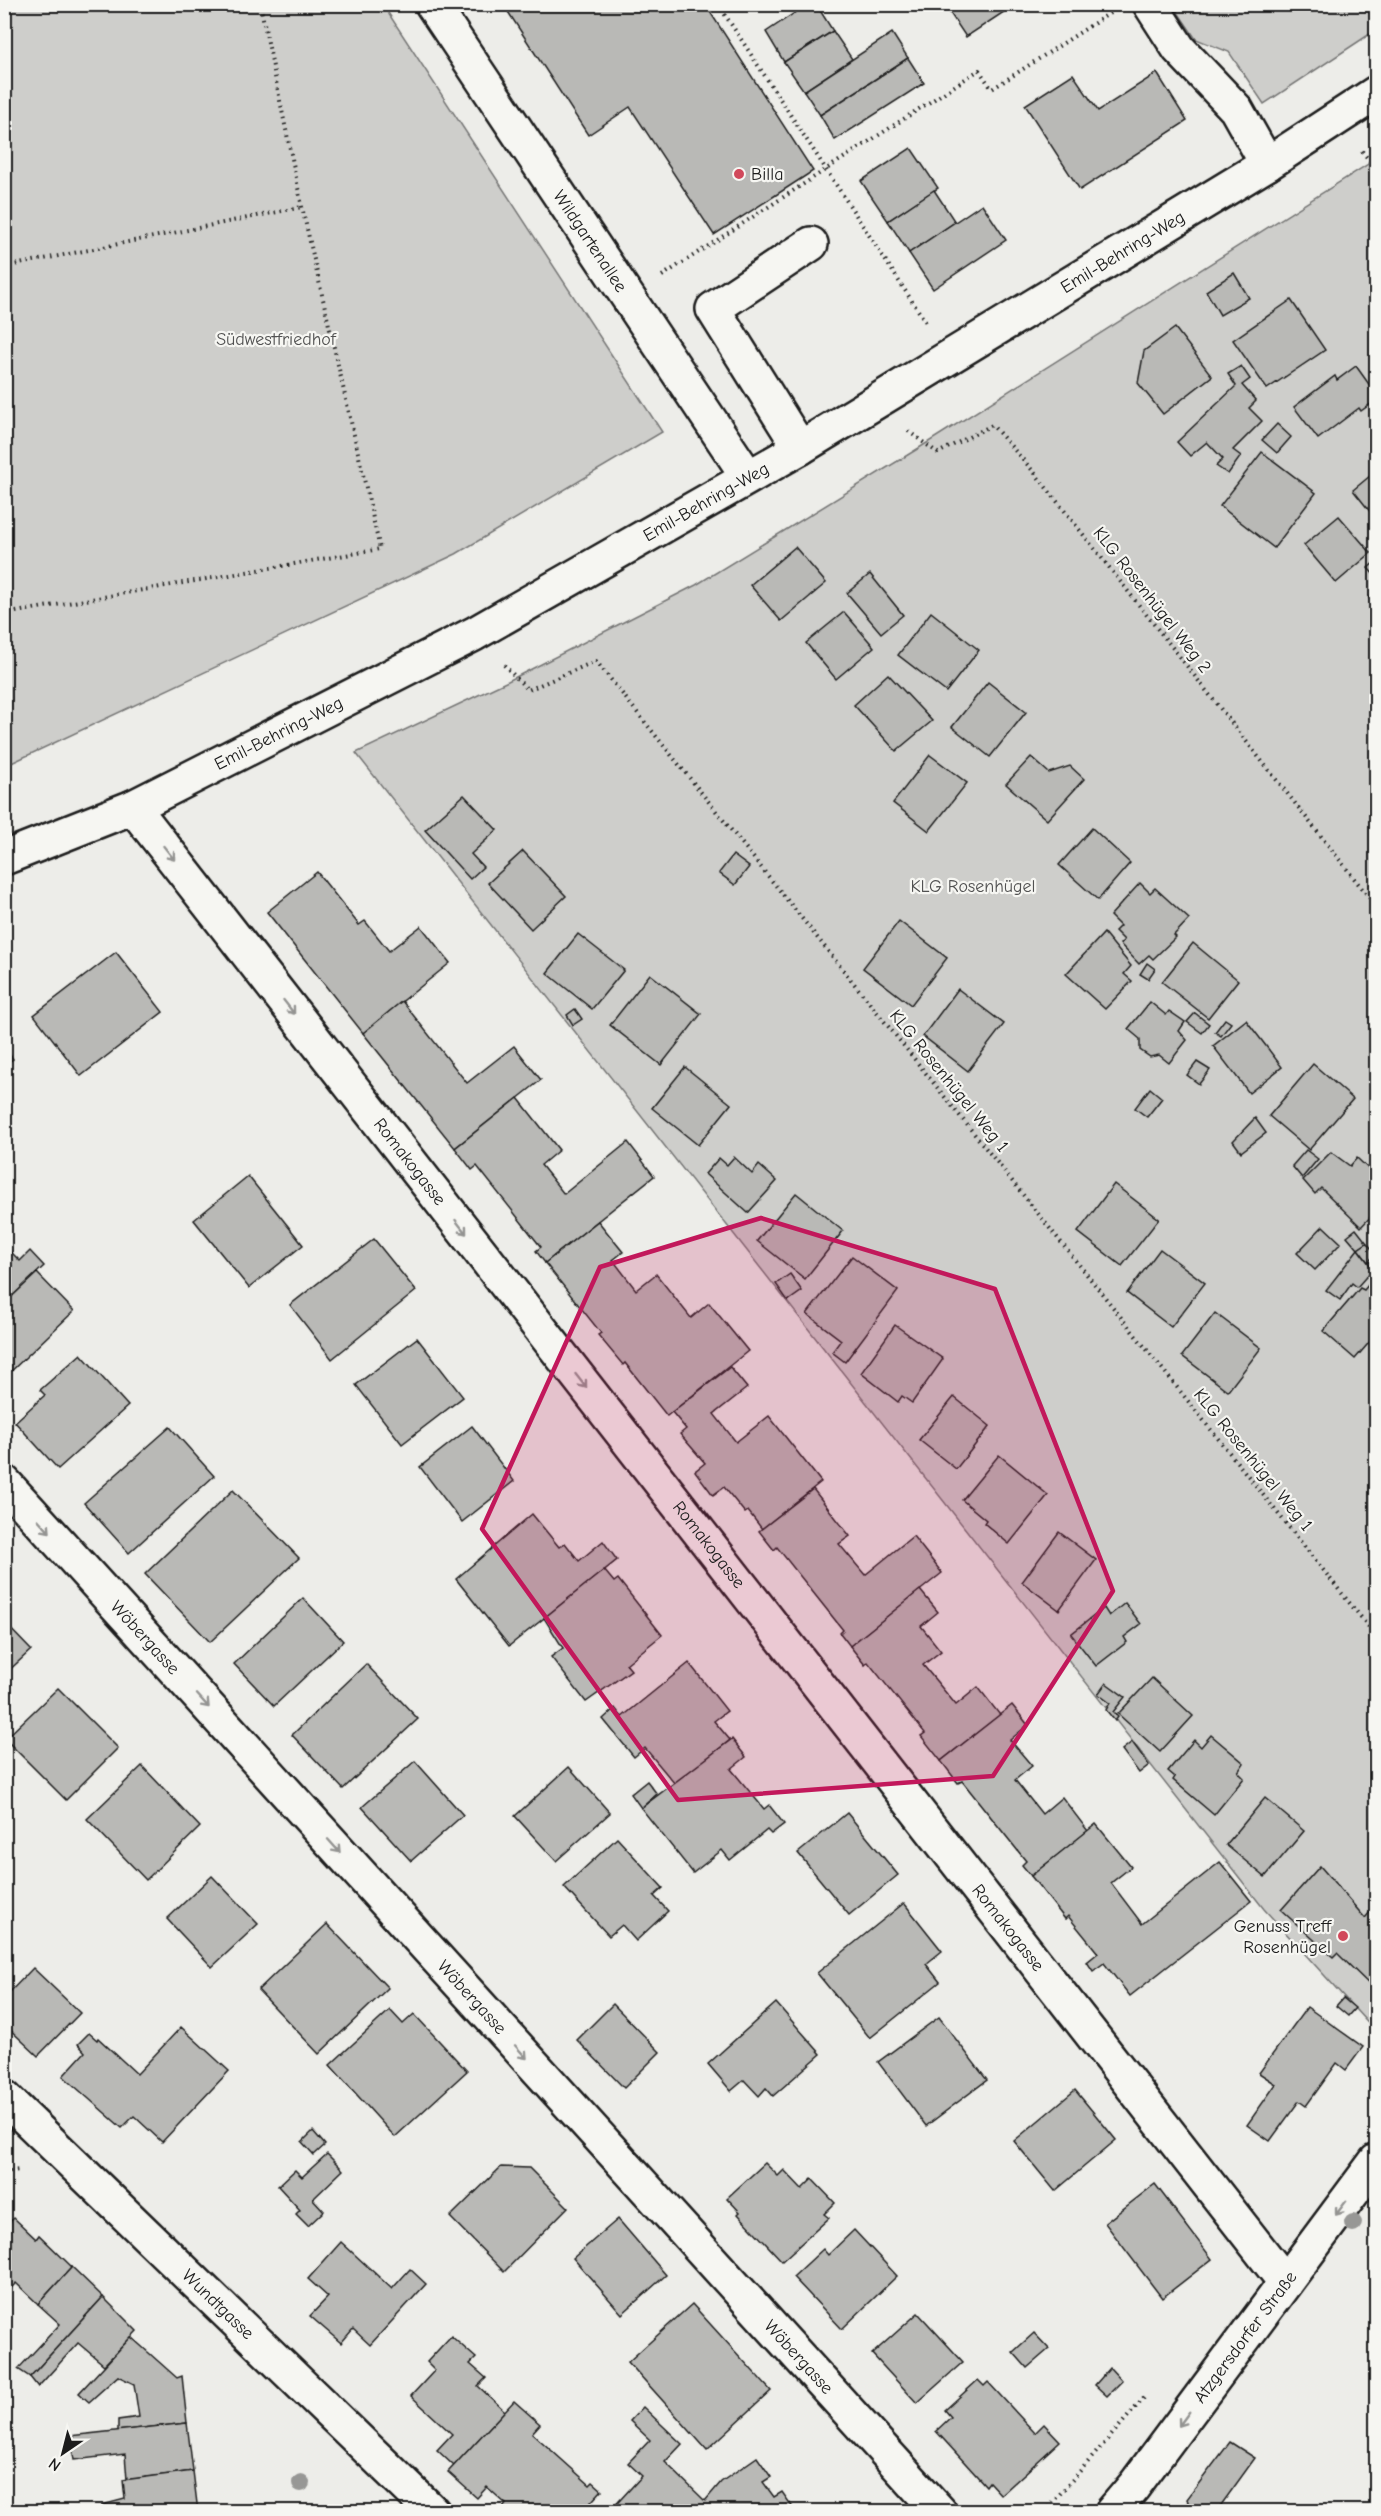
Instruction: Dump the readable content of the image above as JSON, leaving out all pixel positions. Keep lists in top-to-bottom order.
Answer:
{
  "streets": {
    "street": [
      "Wildgartenallee",
      "Emil-Behring-Weg",
      "Romakogasse",
      "Wöbergasse",
      "Wundtgasse",
      "Atzgersdorfer Straße"
    ],
    "path": ["KLG Rosenhügel Weg 2", "KLG Rosenhügel Weg 1"]
  },
  "crossings": [
    ["Wildgartenallee", "Emil-Behring-Weg"],
    ["Emil-Behring-Weg", "KLG Rosenhügel Weg 2"],
    ["Emil-Behring-Weg", "KLG Rosenhügel Weg 1"],
    ["Emil-Behring-Weg", "Romakogasse"],
    ["Romakogasse", "Atzgersdorfer Straße"]
  ],
  "one_way": ["Romakogasse", "Wöbergasse", "Atzgersdorfer Straße"],
  "parks": ["Südwestfriedhof", "KLG Rosenhügel"],
  "places": ["Billa", "Genuss Treff Rosenhügel"],
  "north": "bottom left"
}
